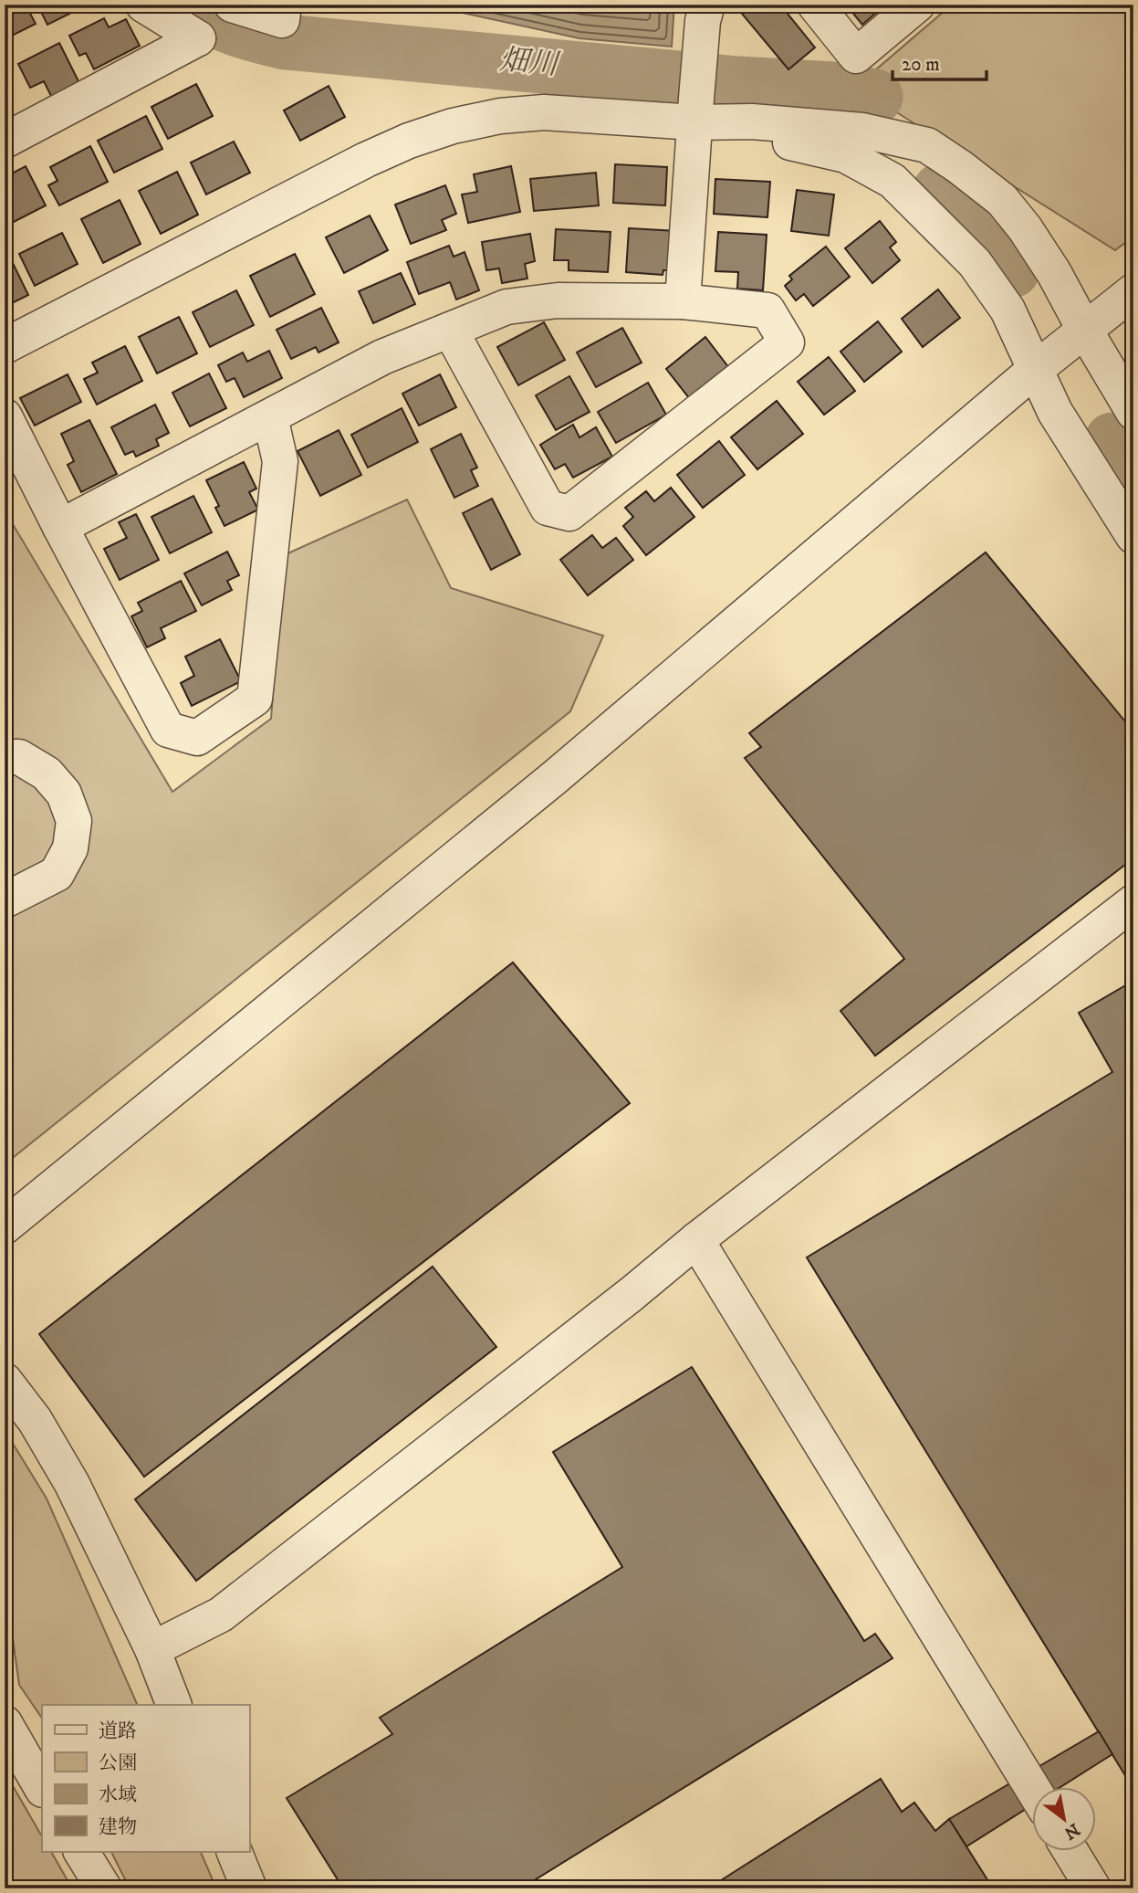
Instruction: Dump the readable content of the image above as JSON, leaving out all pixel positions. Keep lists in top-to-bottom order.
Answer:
{
  "water": ["畑川"],
  "legend": [
    "道路",
    "公園",
    "水域",
    "建物"
  ],
  "scale_bar": "20 m",
  "north": "bottom right"
}
